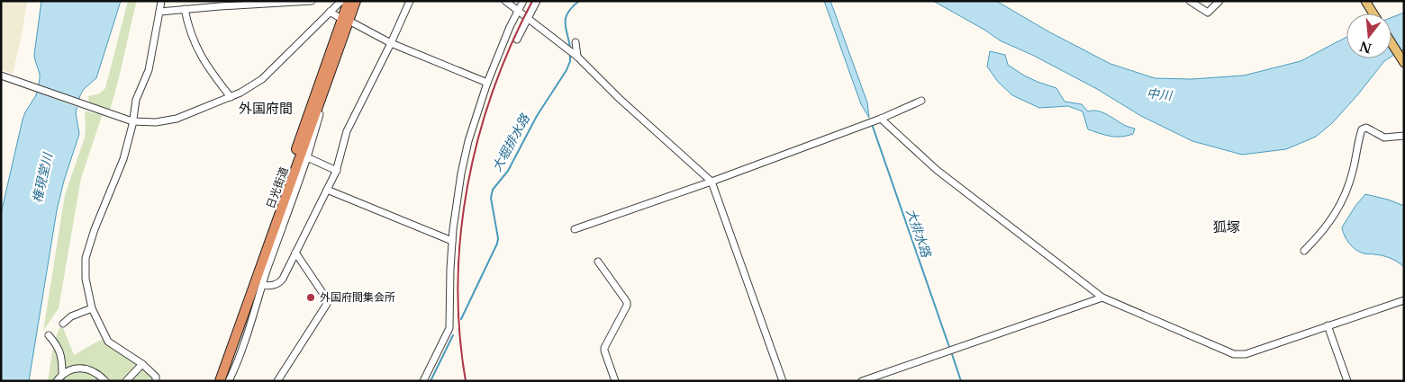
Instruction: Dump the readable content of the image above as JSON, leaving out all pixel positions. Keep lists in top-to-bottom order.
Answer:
{
  "streets": {
    "highway": ["日光街道"]
  },
  "districts": ["外国府間", "狐塚"],
  "water": [
    "中川",
    "大堀排水路",
    "権現堂川",
    "大排水路"
  ],
  "places": ["外国府間集会所"],
  "north": "bottom"
}
